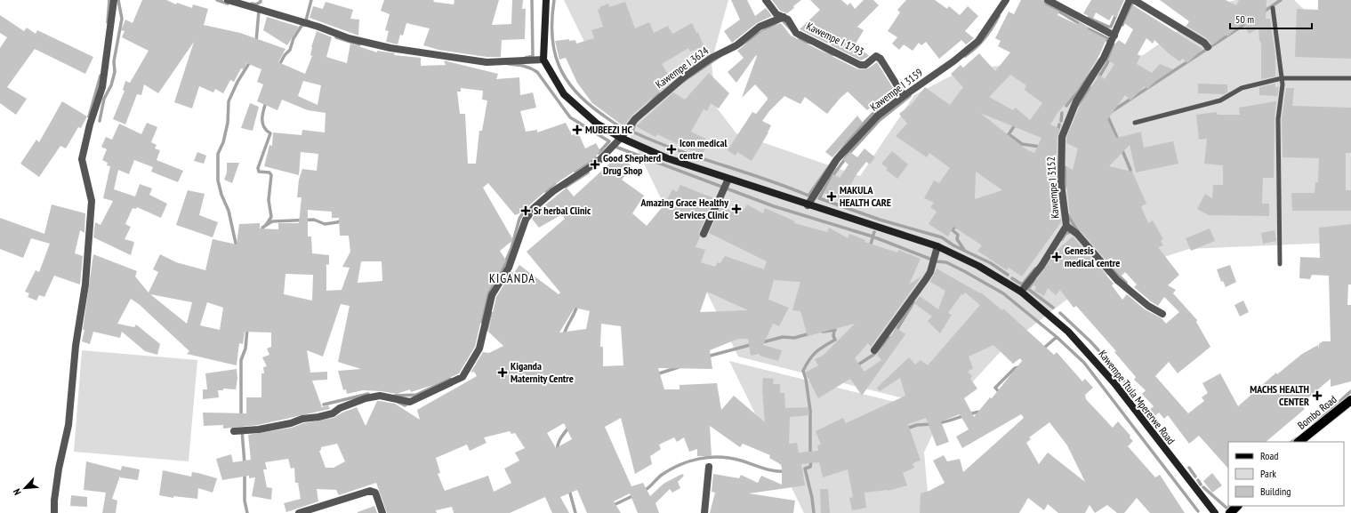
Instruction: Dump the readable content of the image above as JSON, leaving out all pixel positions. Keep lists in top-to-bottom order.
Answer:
{
  "streets": {
    "main road": ["Bombo Road"],
    "street": [
      "Kawempe I 1793",
      "Kawempe I 3624",
      "Kawempe I 3159",
      "Kawempe I 3152",
      "Kawempe Ttula Mpererwe Road"
    ]
  },
  "crossings": [
    ["Kawempe I 1793", "Kawempe I 3624"],
    ["Kawempe I 1793", "Kawempe I 3159"],
    ["Kawempe I 3624", "Kawempe Ttula Mpererwe Road"],
    ["Kawempe I 3159", "Kawempe Ttula Mpererwe Road"],
    ["Kawempe I 3152", "Kawempe Ttula Mpererwe Road"]
  ],
  "districts": ["KIGANDA"],
  "places": {
    "health": [
      "MUBEEZI HC",
      "Icon medical centre",
      "Good Shepherd Drug Shop",
      "MAKULA HEALTH CARE",
      "Amazing Grace Healthy Services Clinic",
      "Sr herbal Clinic",
      "Genesis medical centre",
      "Kiganda Maternity Centre",
      "MACHS HEALTH CENTER"
    ]
  },
  "legend": ["Road", "Park", "Building"],
  "scale_bar": "50 m",
  "north": "bottom left"
}
